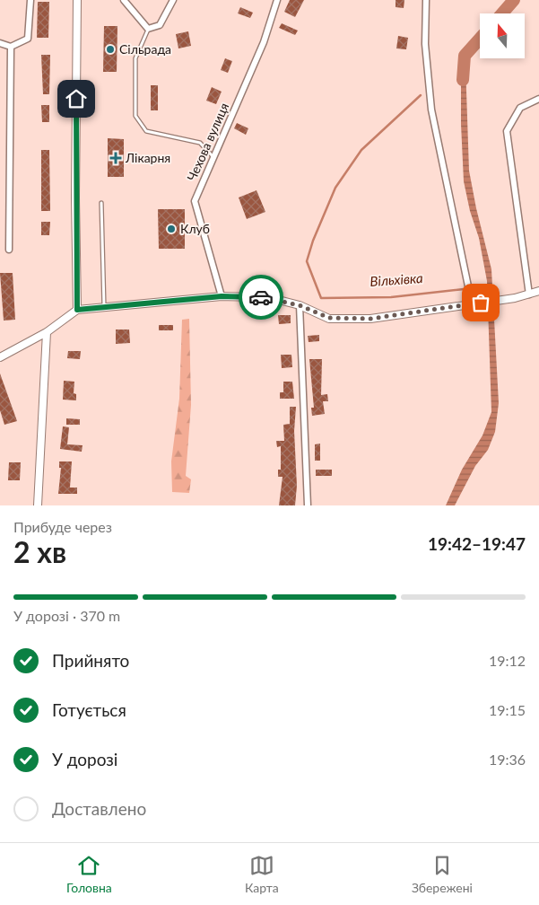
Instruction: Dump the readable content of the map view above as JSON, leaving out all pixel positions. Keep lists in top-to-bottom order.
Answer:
{
  "streets": {
    "street": ["Чехова вулиця"]
  },
  "water": ["Вільхівка"],
  "places": {
    "other": ["Сільрада", "Клуб"],
    "health": ["Лікарня"]
  },
  "north": "top",
  "page": {
    "heading": ["2 хв", "Прибуде через", "19:42–19:47"],
    "bar": "У дорозі · 370 m",
    "list": [
      ["Прийнято", "19:12"],
      ["Готується", "19:15"],
      ["У дорозі", "19:36"],
      "Доставлено"
    ],
    "tabs": ["Головна", "Карта", "Збережені"]
  }
}
